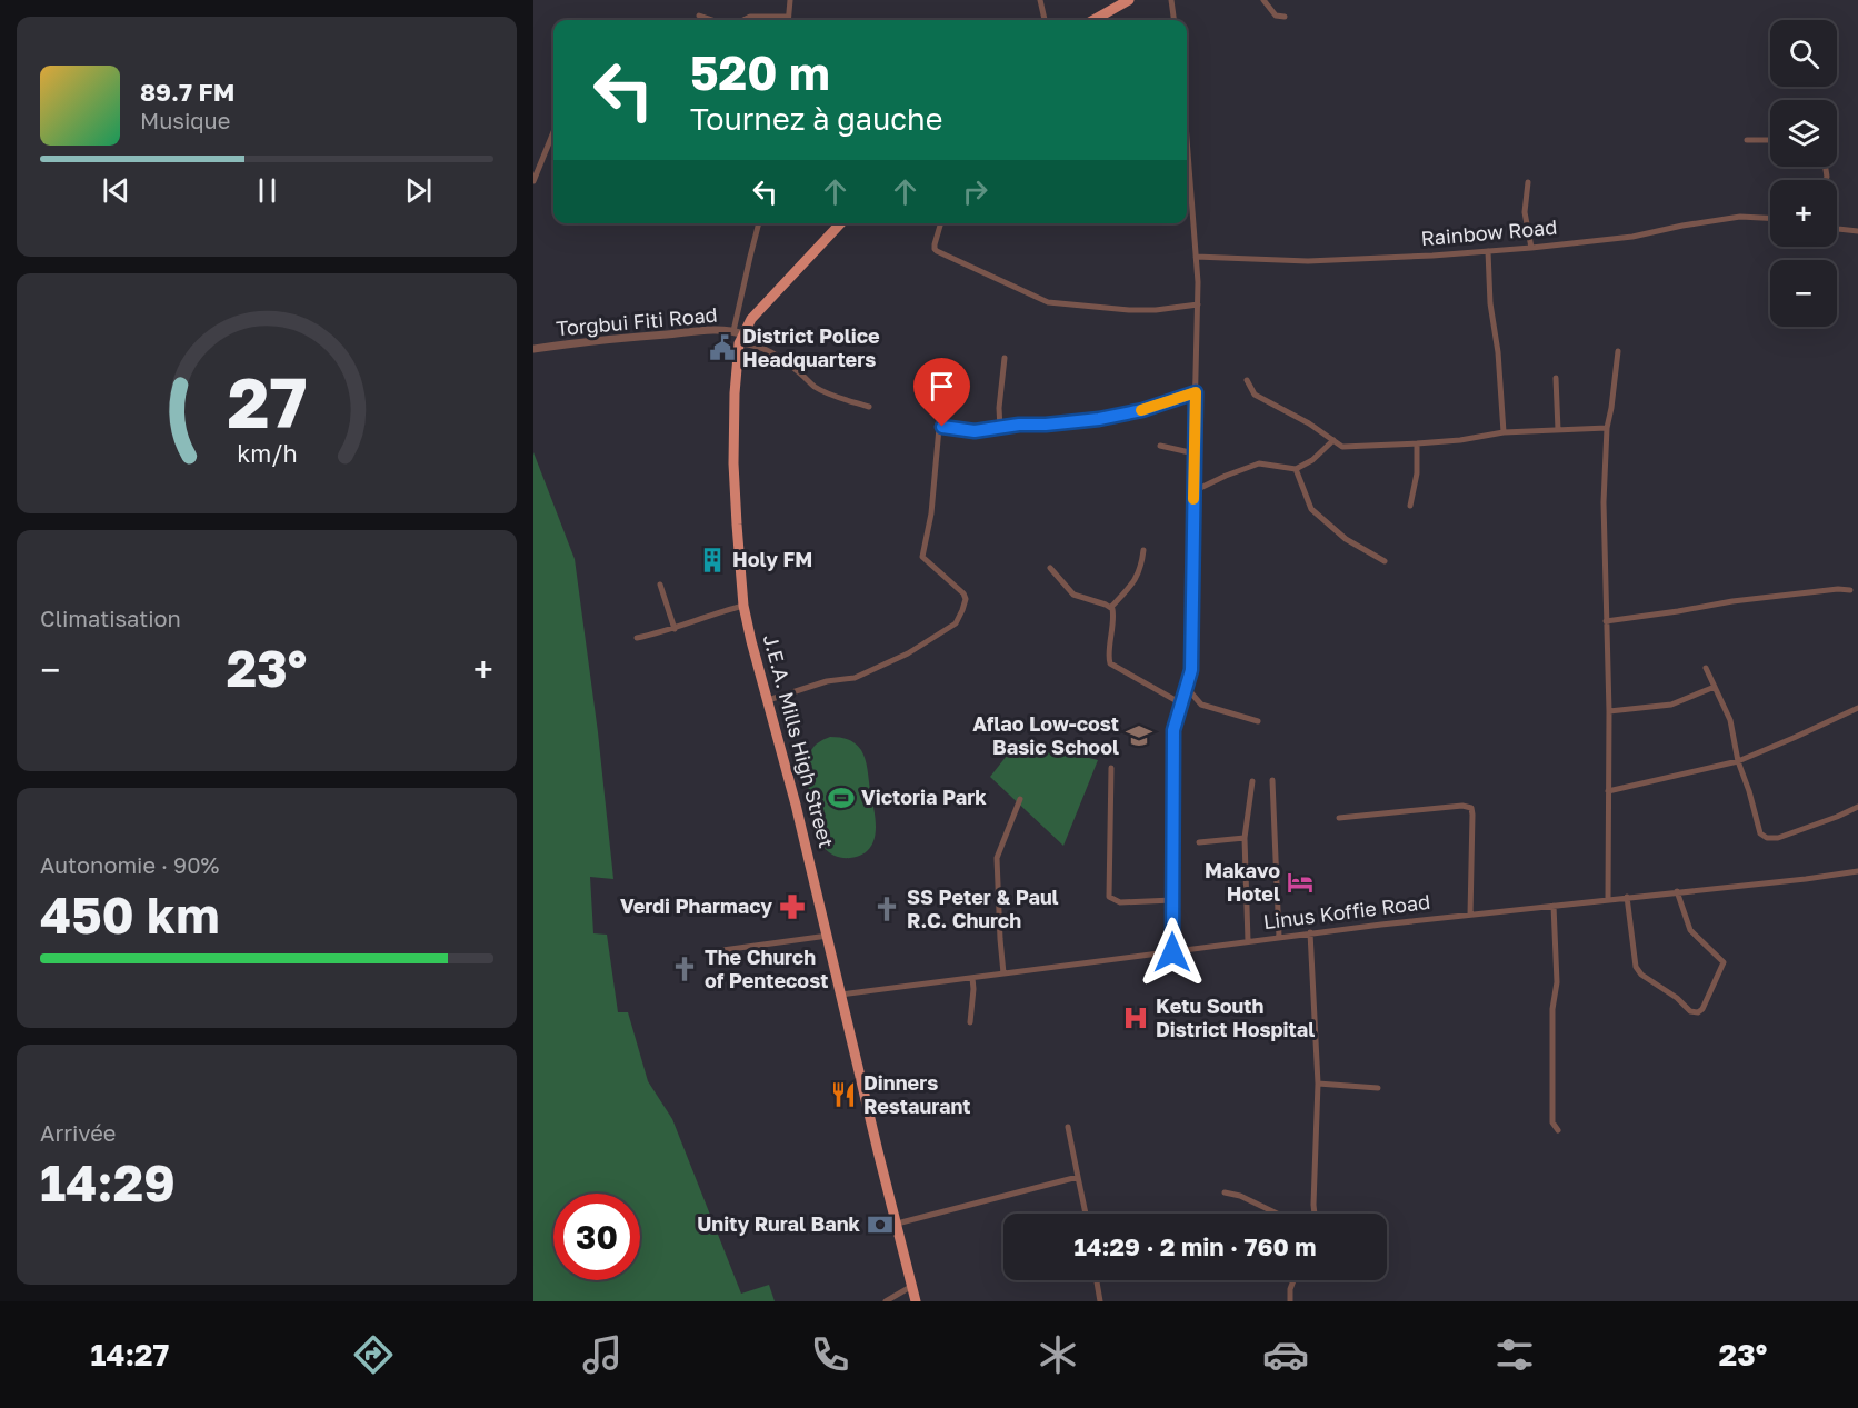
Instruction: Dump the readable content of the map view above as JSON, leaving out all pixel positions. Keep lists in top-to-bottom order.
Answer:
{
  "streets": {
    "highway": ["J.E.A. Mills High Street"],
    "street": ["Rainbow Road", "Torgbui Fiti Road", "Linus Koffie Road"]
  },
  "crossings": [
    ["Torgbui Fiti Road", "J.E.A. Mills High Street"],
    ["J.E.A. Mills High Street", "Linus Koffie Road"]
  ],
  "places": {
    "public building": ["District Police Headquarters"],
    "building": ["Holy FM"],
    "school or university": ["Aflao Low-cost Basic School"],
    "sports": ["Victoria Park"],
    "hotel": ["Makavo Hotel"],
    "pharmacy": ["Verdi Pharmacy"],
    "church": ["SS Peter & Paul R.C. Church", "The Church of Pentecost"],
    "hospital": ["Ketu South District Hospital"],
    "restaurant": ["Dinners Restaurant"],
    "bank": ["Unity Rural Bank"]
  },
  "page": {
    "map_buttons": ["+", "−"],
    "turn": ["520 m", "Tournez à gauche"],
    "song": ["89.7 FM", "Musique"],
    "tile": [
      "Climatisation",
      ["Autonomie · 90%", "450 km"],
      ["Arrivée", "14:29"]
    ],
    "heat": ["−", "23°", "+"],
    "limit": "30",
    "trip": "14:29 · 2 min · 760 m",
    "tabs": ["14:27", "23°"],
    "gauge": ["27", "km/h"]
  }
}
